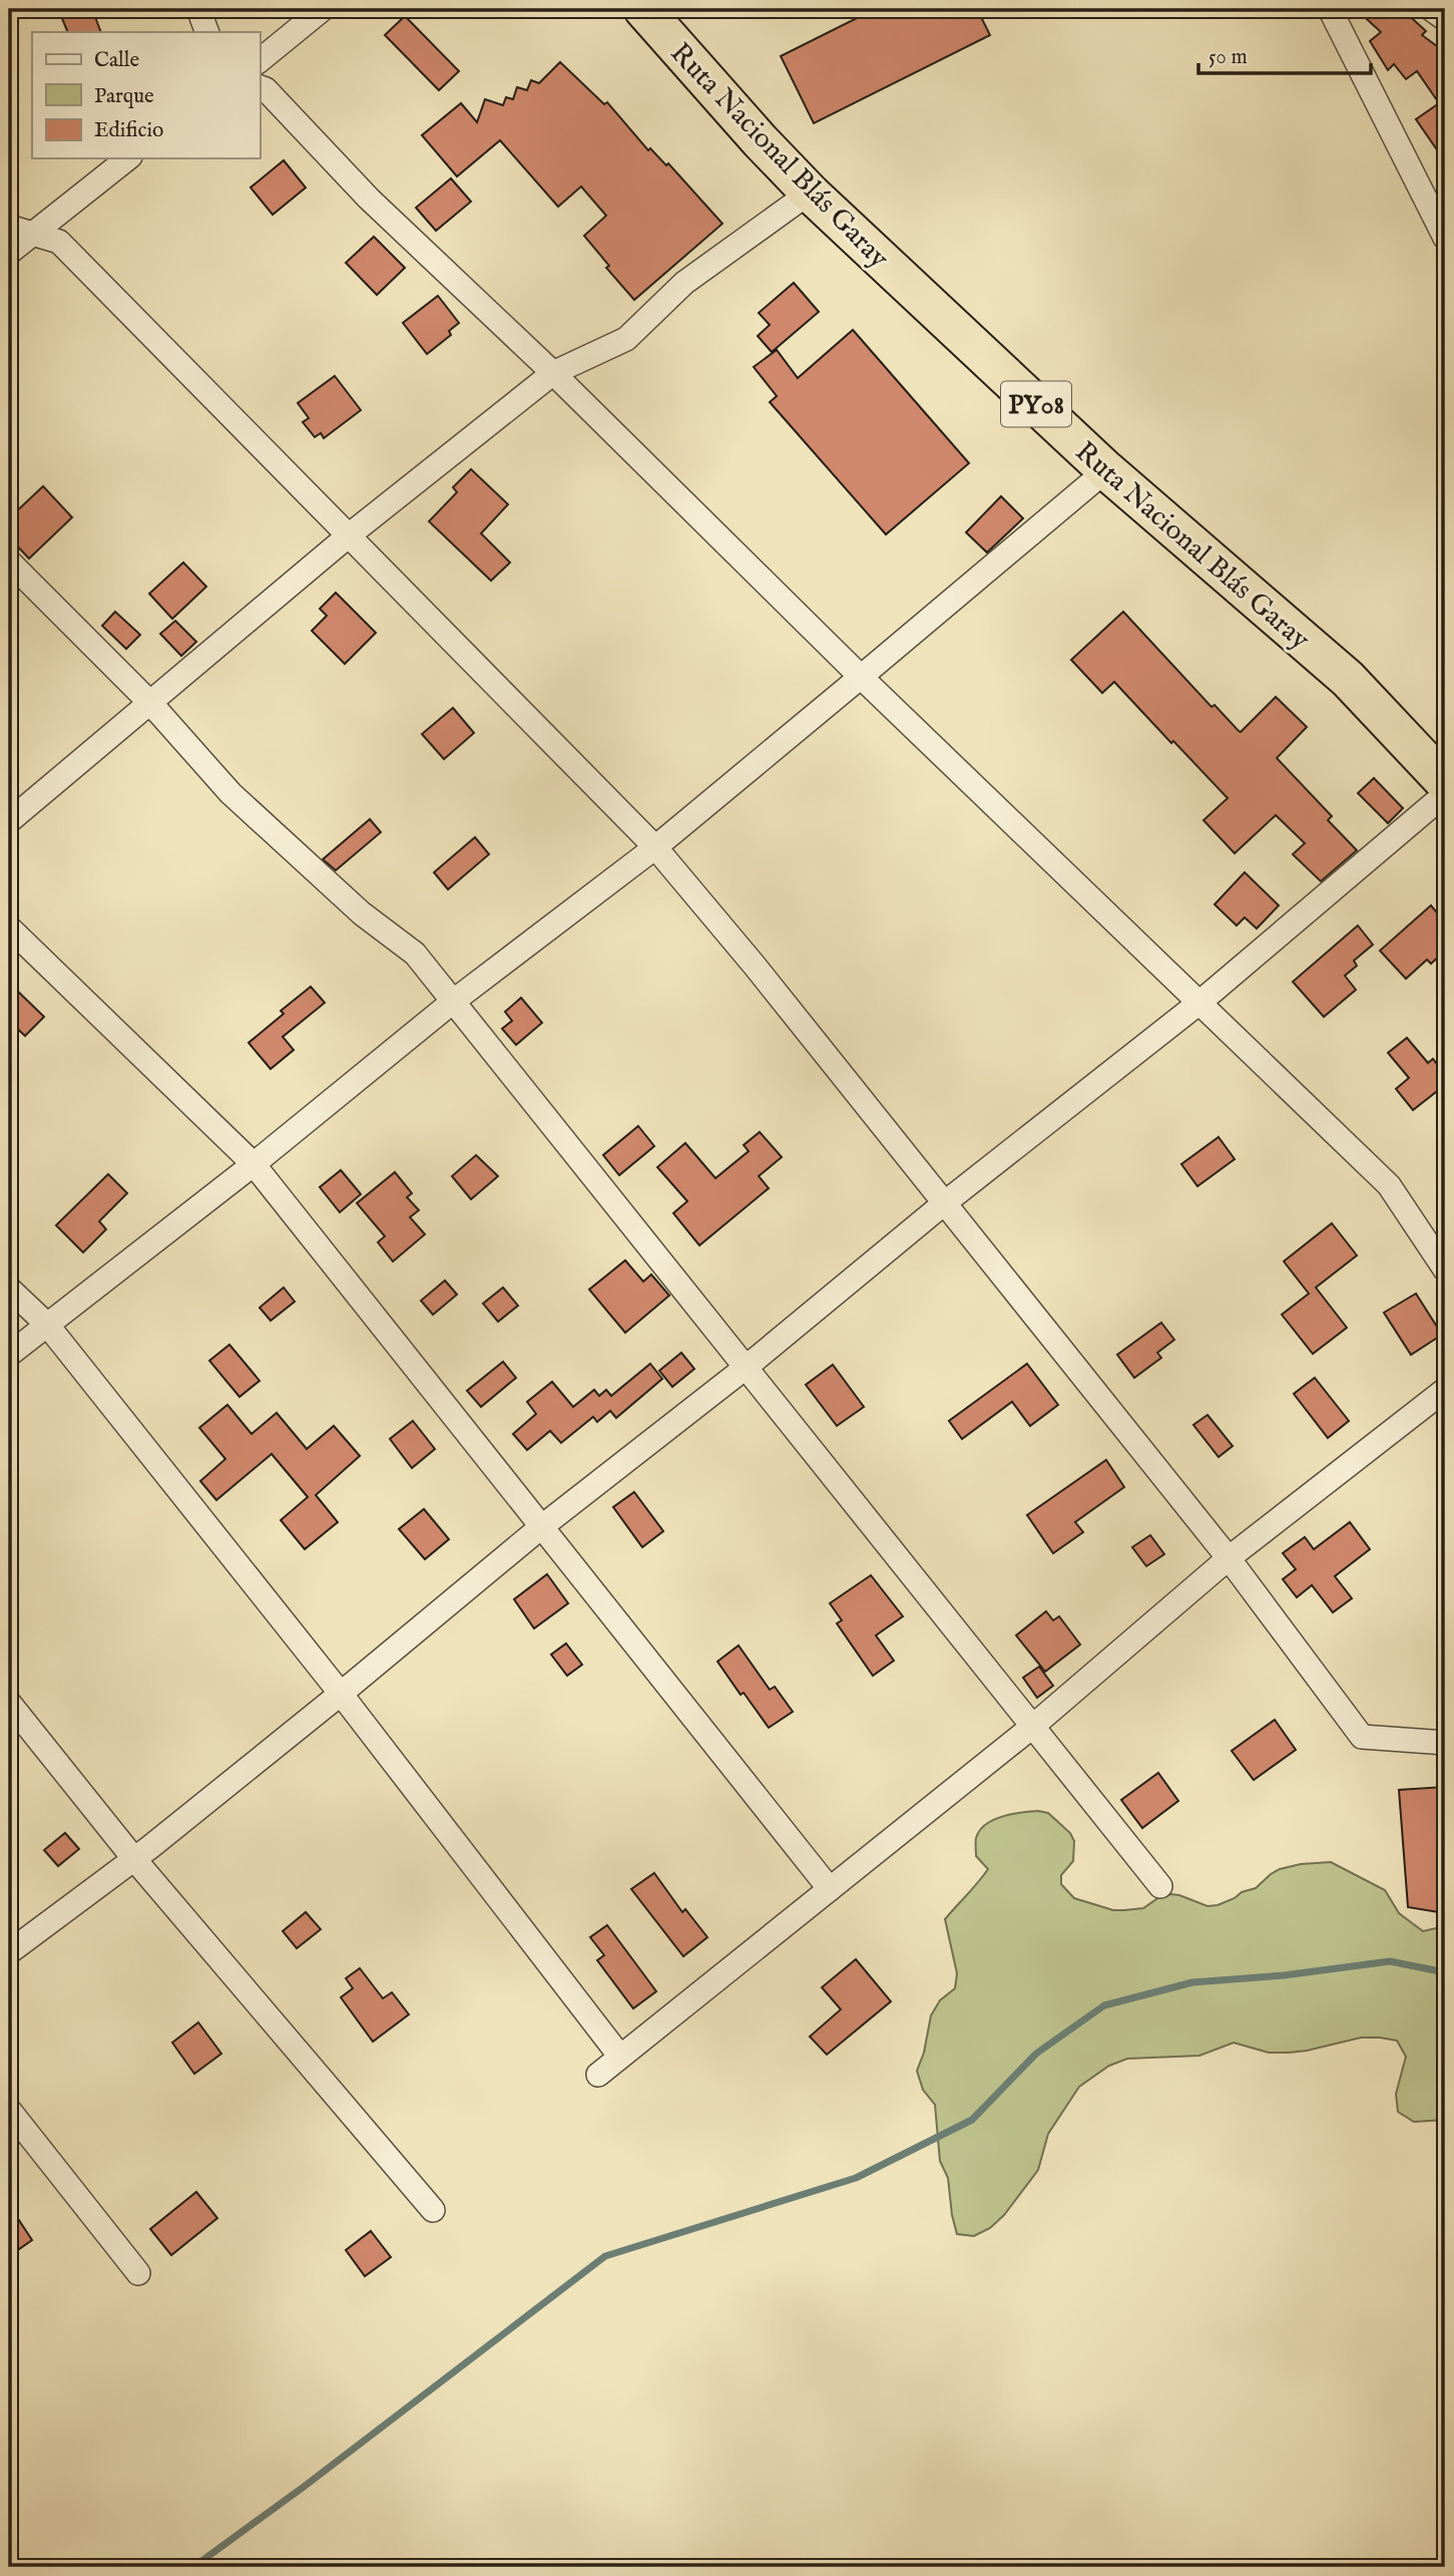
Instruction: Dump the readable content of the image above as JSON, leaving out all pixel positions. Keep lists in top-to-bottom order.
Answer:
{
  "streets": {
    "highway": ["Ruta Nacional Blás Garay", "PY08"]
  },
  "legend": ["Calle", "Parque", "Edificio"],
  "scale_bar": "50 m"
}
